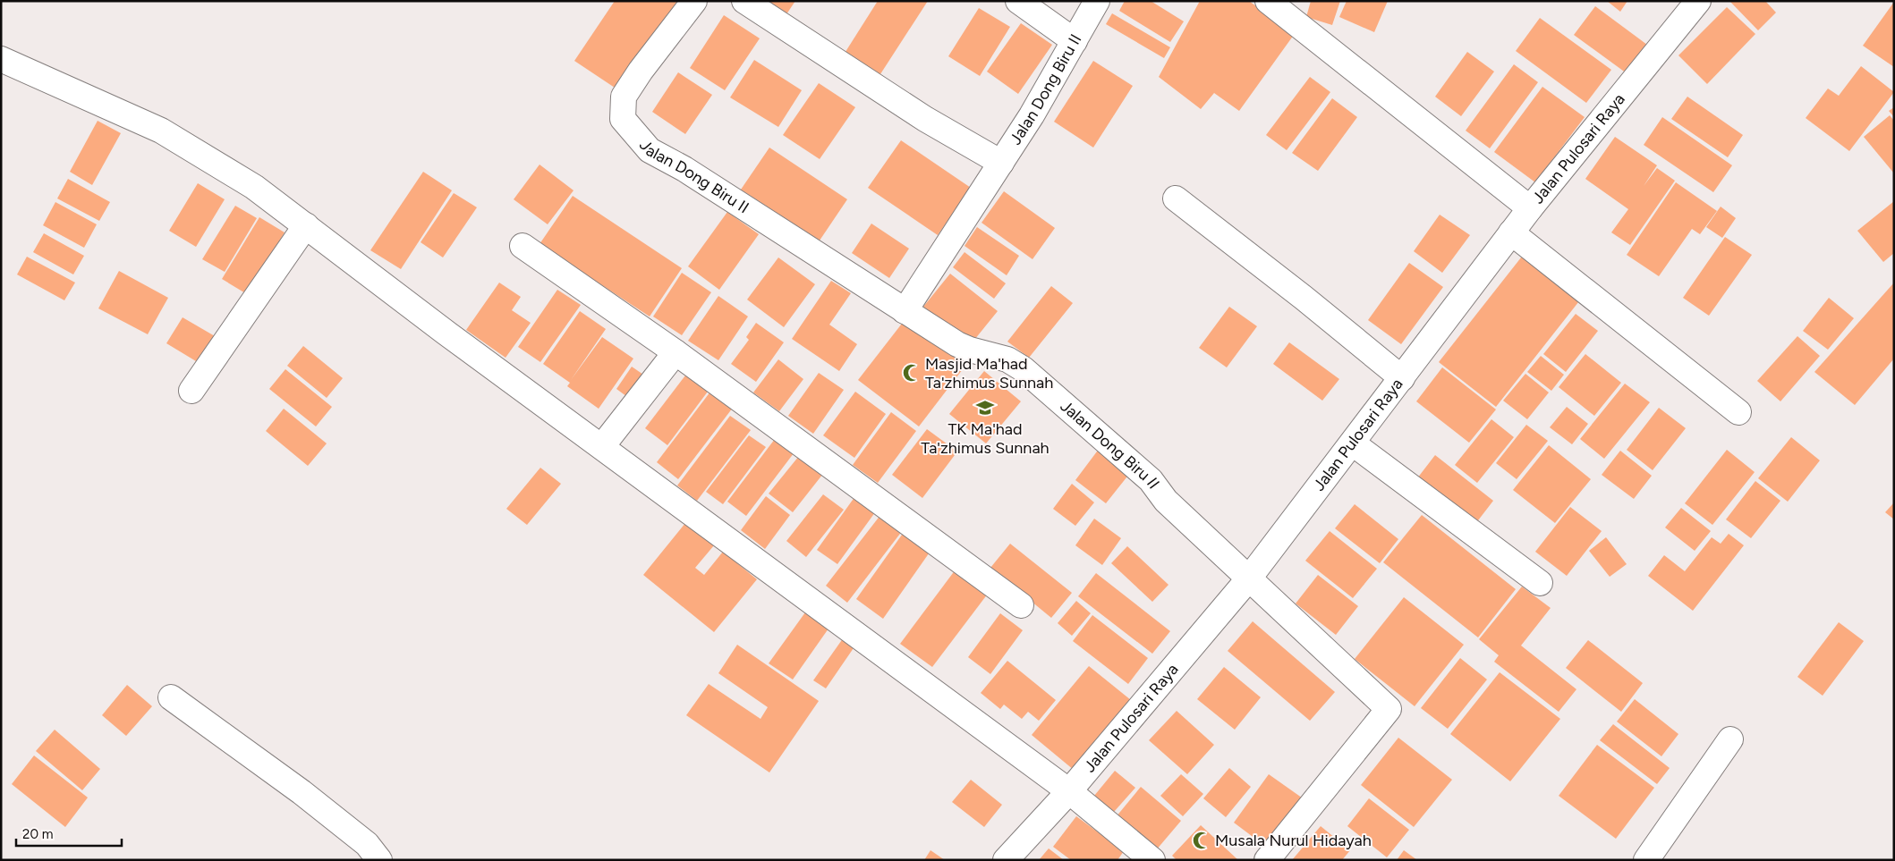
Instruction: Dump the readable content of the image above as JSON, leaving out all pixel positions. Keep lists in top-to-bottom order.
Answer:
{
  "streets": {
    "street": ["Jalan Dong Biru II", "Jalan Pulosari Raya"]
  },
  "crossings": [
    ["Jalan Dong Biru II", "Jalan Pulosari Raya"]
  ],
  "places": {
    "mosque": ["Masjid Ma'had Ta'zhimus Sunnah", "Musala Nurul Hidayah"],
    "school or university": ["TK Ma'had Ta'zhimus Sunnah"]
  },
  "scale_bar": "20 m"
}
